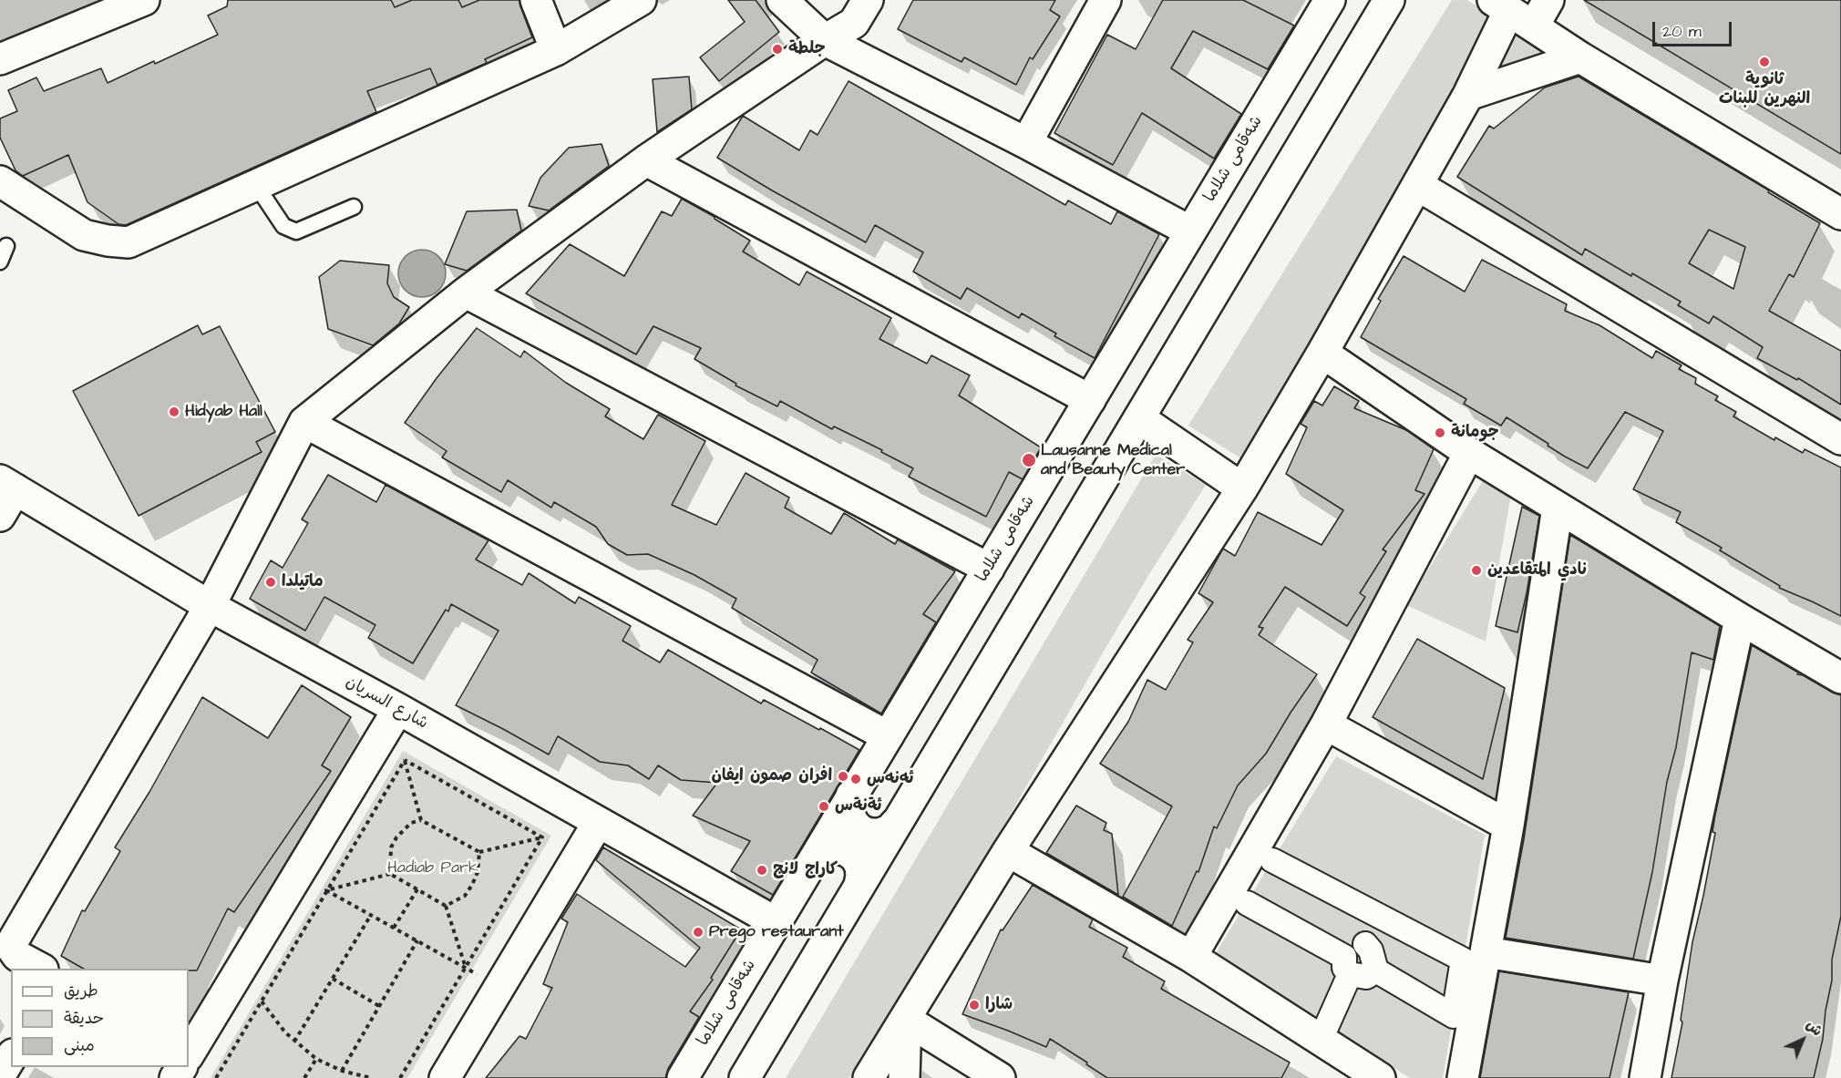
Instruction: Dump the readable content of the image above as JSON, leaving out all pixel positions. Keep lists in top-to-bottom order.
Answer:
{
  "streets": {
    "street": ["شەقامی شلاما", "شارع السريان"]
  },
  "crossings": [
    ["شەقامی شلاما", "شارع السريان"]
  ],
  "parks": ["Hadiab Park"],
  "places": [
    "جلطة",
    "ثانوية النهرين للبنات",
    "Hidyab Hall",
    "جومانة",
    "Lausanne Medical and Beauty Center",
    "نادي المتقاعدین",
    "ماتیلدا",
    "افران صمون ايفان",
    "ئەنەس",
    "ئةنةس",
    "كاراج لانج",
    "Prego restaurant",
    "شارا"
  ],
  "legend": ["طريق", "حديقة", "مبنى"],
  "scale_bar": "20 m",
  "north": "top right"
}
